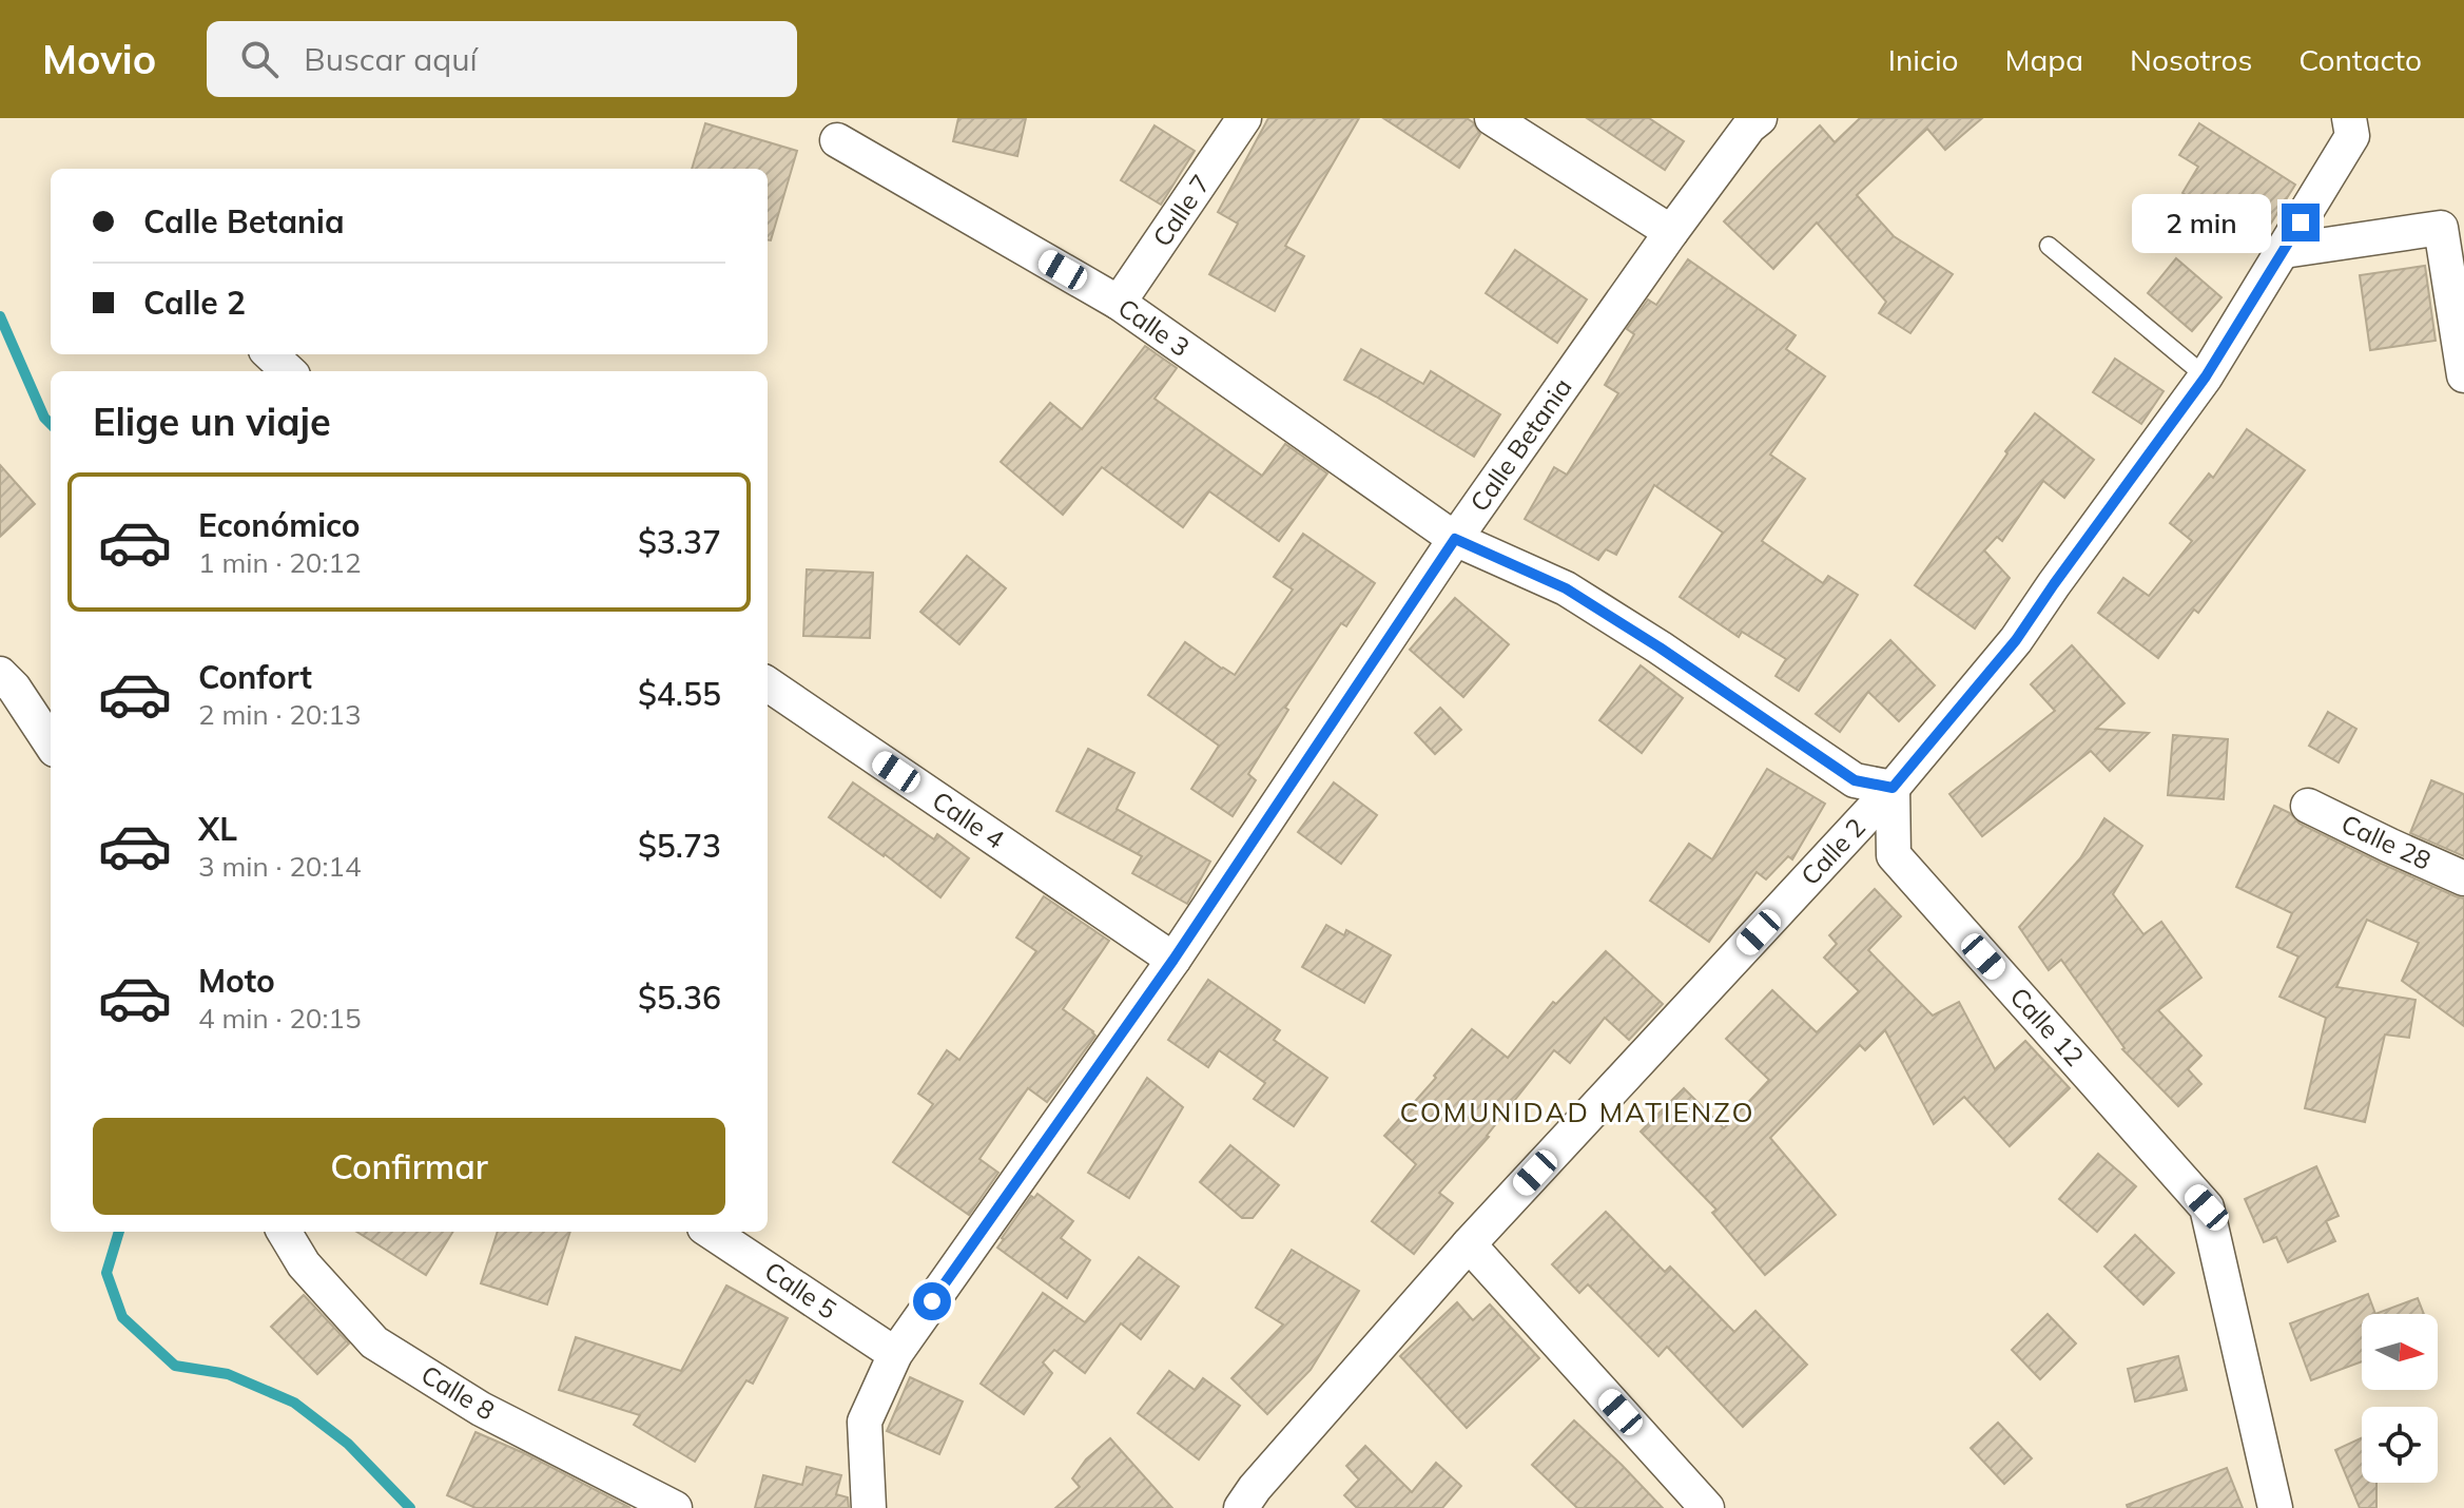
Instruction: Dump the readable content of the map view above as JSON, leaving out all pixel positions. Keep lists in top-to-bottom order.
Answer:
{
  "streets": {
    "street": [
      "Calle 7",
      "Calle 3",
      "Calle Betania",
      "Calle 4",
      "Calle 28",
      "Calle 2",
      "Calle 12",
      "Calle 5",
      "Calle 8"
    ]
  },
  "crossings": [
    ["Calle 7", "Calle 3"],
    ["Calle 3", "Calle Betania"],
    ["Calle Betania", "Calle 4"],
    ["Calle Betania", "Calle 5"],
    ["Calle 2", "Calle 12"]
  ],
  "districts": ["COMUNIDAD MATIENZO"],
  "north": "right",
  "page": {
    "header": "Movio",
    "search": "Buscar aquí",
    "nav": [
      "Inicio",
      "Mapa",
      "Nosotros",
      "Contacto"
    ],
    "banner": ["Calle Betania", "Calle 2"],
    "bubble": "2 min",
    "heading": "Elige un viaje",
    "list": [
      {
        "name": "Económico",
        "note": "1 min · 20:12",
        "value": "$3.37"
      },
      {
        "name": "Confort",
        "note": "2 min · 20:13",
        "value": "$4.55"
      },
      {
        "name": "XL",
        "note": "3 min · 20:14",
        "value": "$5.73"
      },
      {
        "name": "Moto",
        "note": "4 min · 20:15",
        "value": "$5.36"
      }
    ],
    "buttons": "Confirmar"
  }
}
